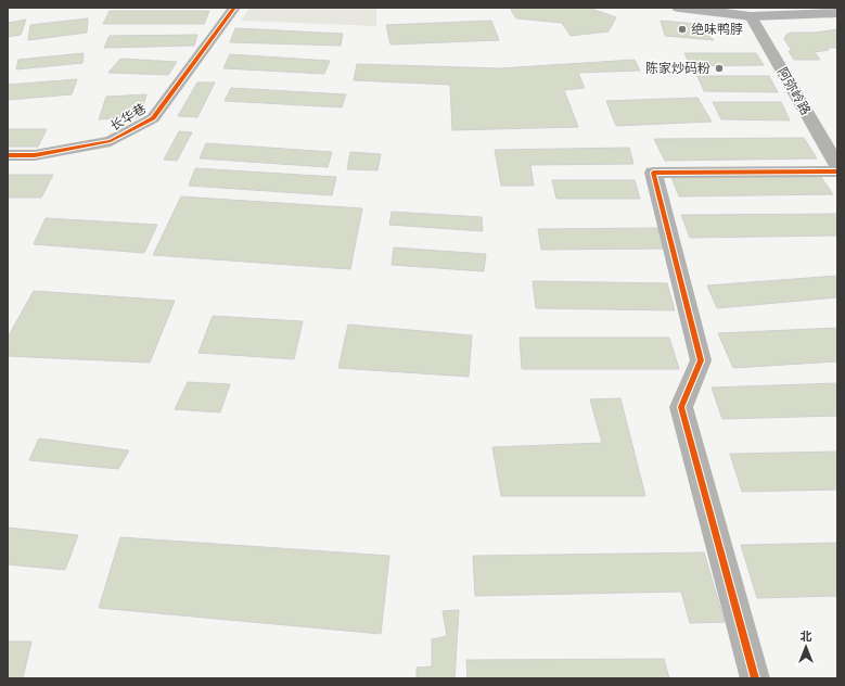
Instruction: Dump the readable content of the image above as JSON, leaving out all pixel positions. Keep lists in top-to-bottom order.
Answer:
{
  "streets": {
    "street": ["阿弥岭路", "长华巷"]
  },
  "places": ["绝味鸭脖", "陈家炒码粉"],
  "north": "top"
}
